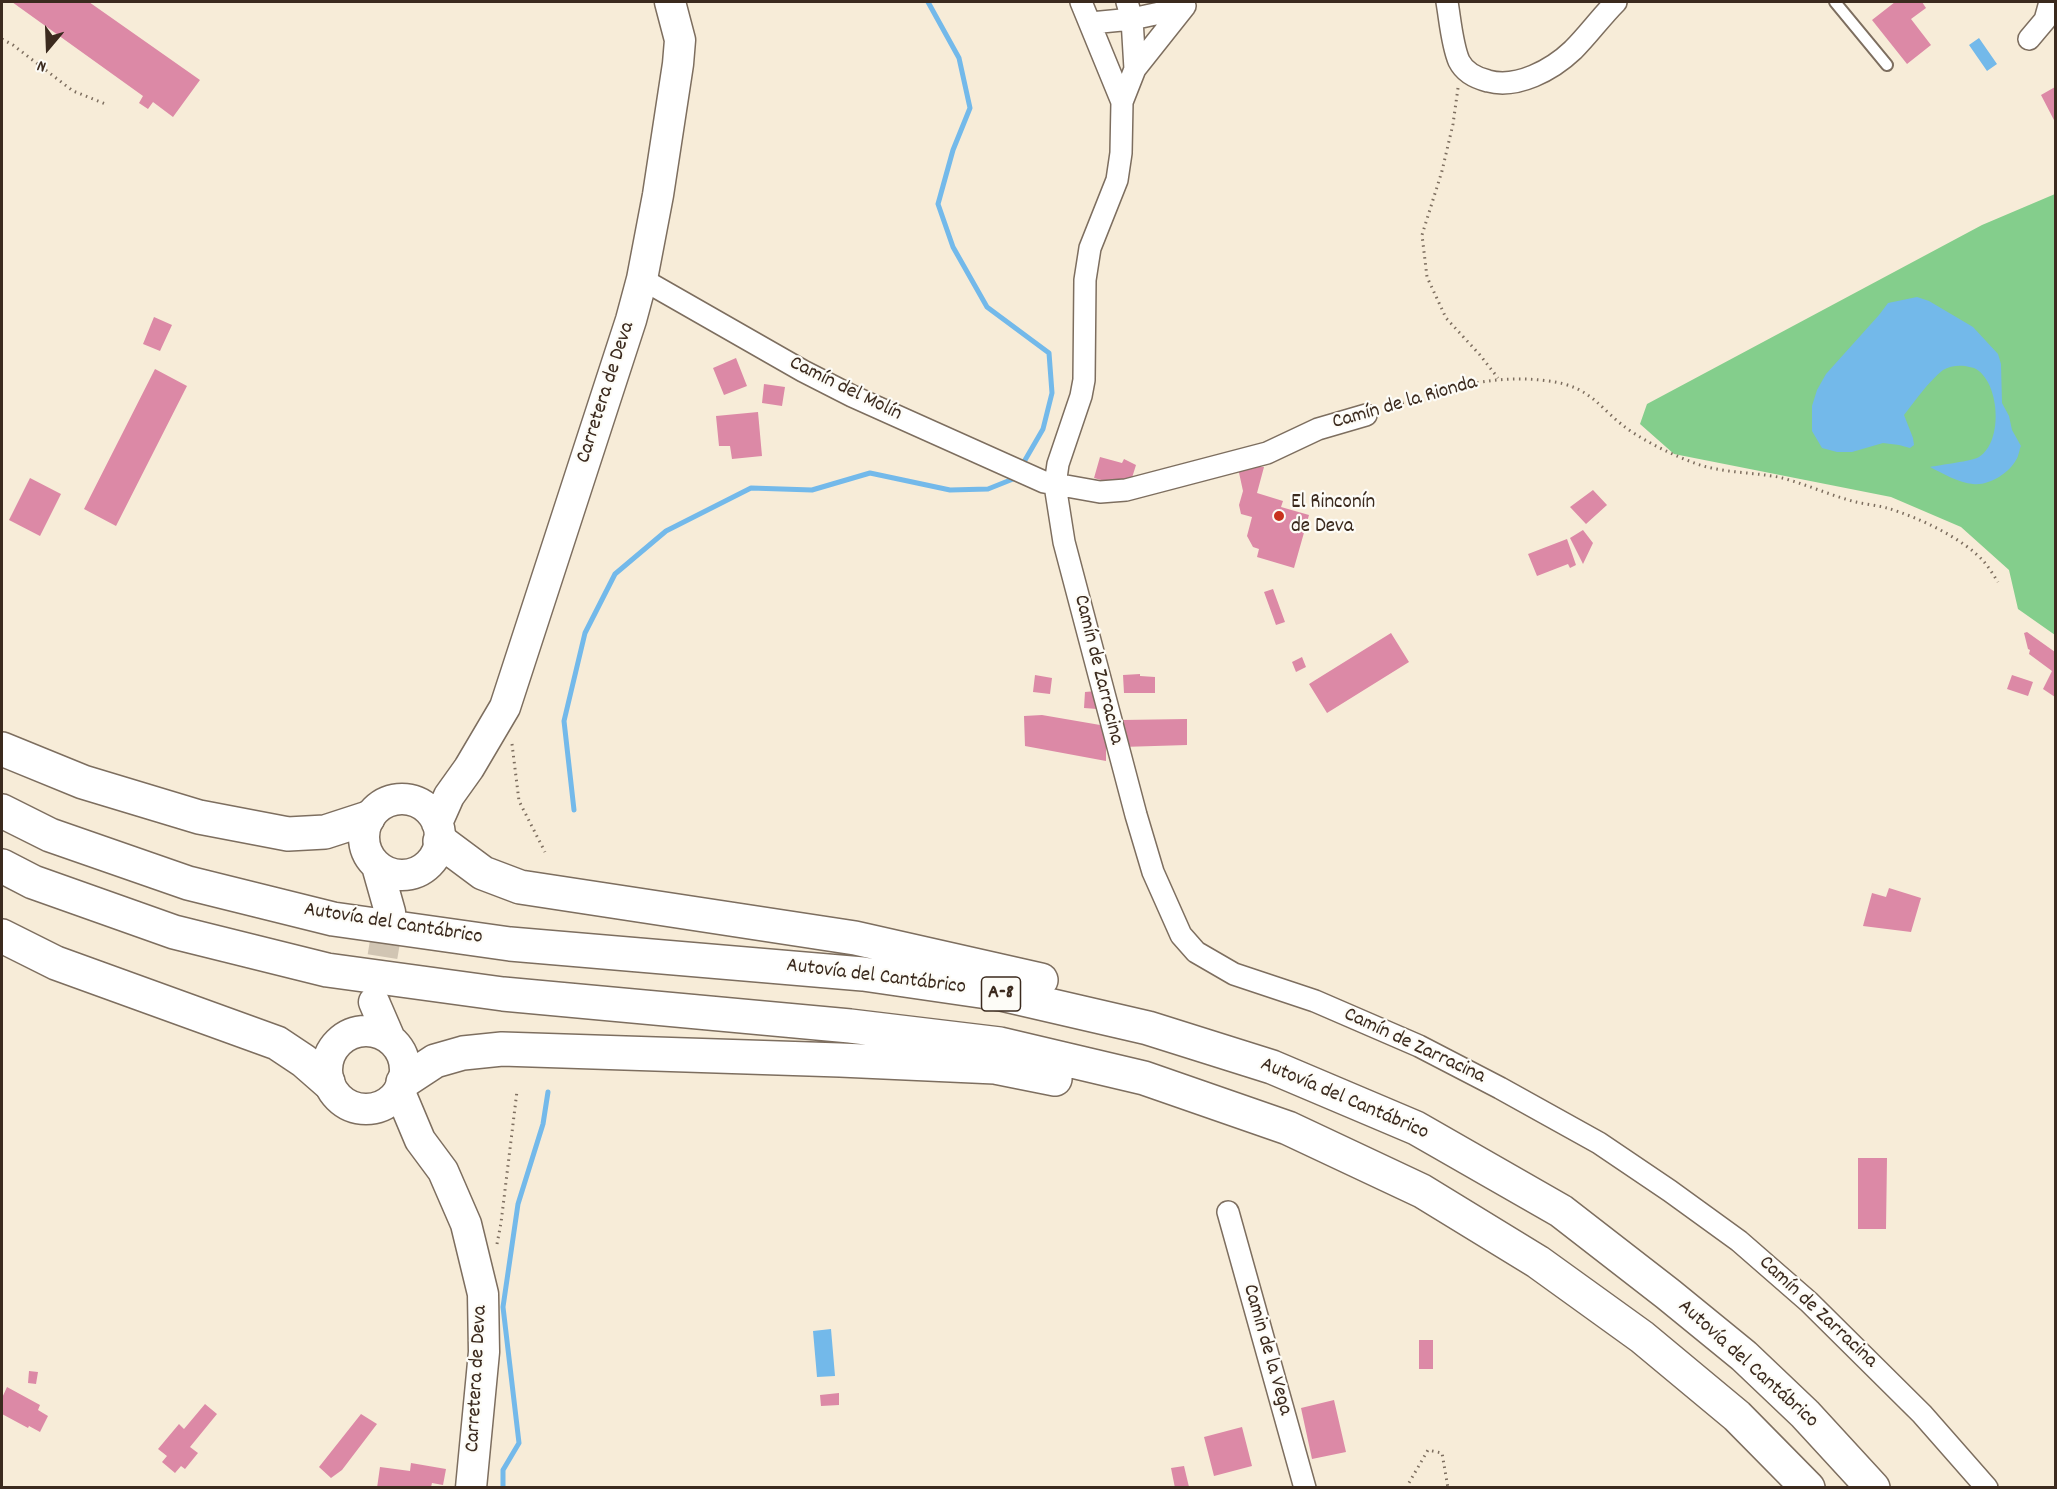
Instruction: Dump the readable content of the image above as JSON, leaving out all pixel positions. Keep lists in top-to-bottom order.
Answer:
{
  "streets": {
    "highway": ["Autovía del Cantábrico", "A-8"],
    "street": [
      "Camín del Molín",
      "Carretera de Deva",
      "Camín de la Rionda",
      "Camín de Zarracina",
      "Camin de la Vega"
    ]
  },
  "crossings": [
    ["Camín del Molín", "Carretera de Deva"],
    ["Camín del Molín", "Camín de la Rionda"],
    ["Camín del Molín", "Camín de Zarracina"],
    ["Camín de la Rionda", "Camín de Zarracina"]
  ],
  "places": ["El Rinconín de Deva"],
  "north": "bottom"
}
